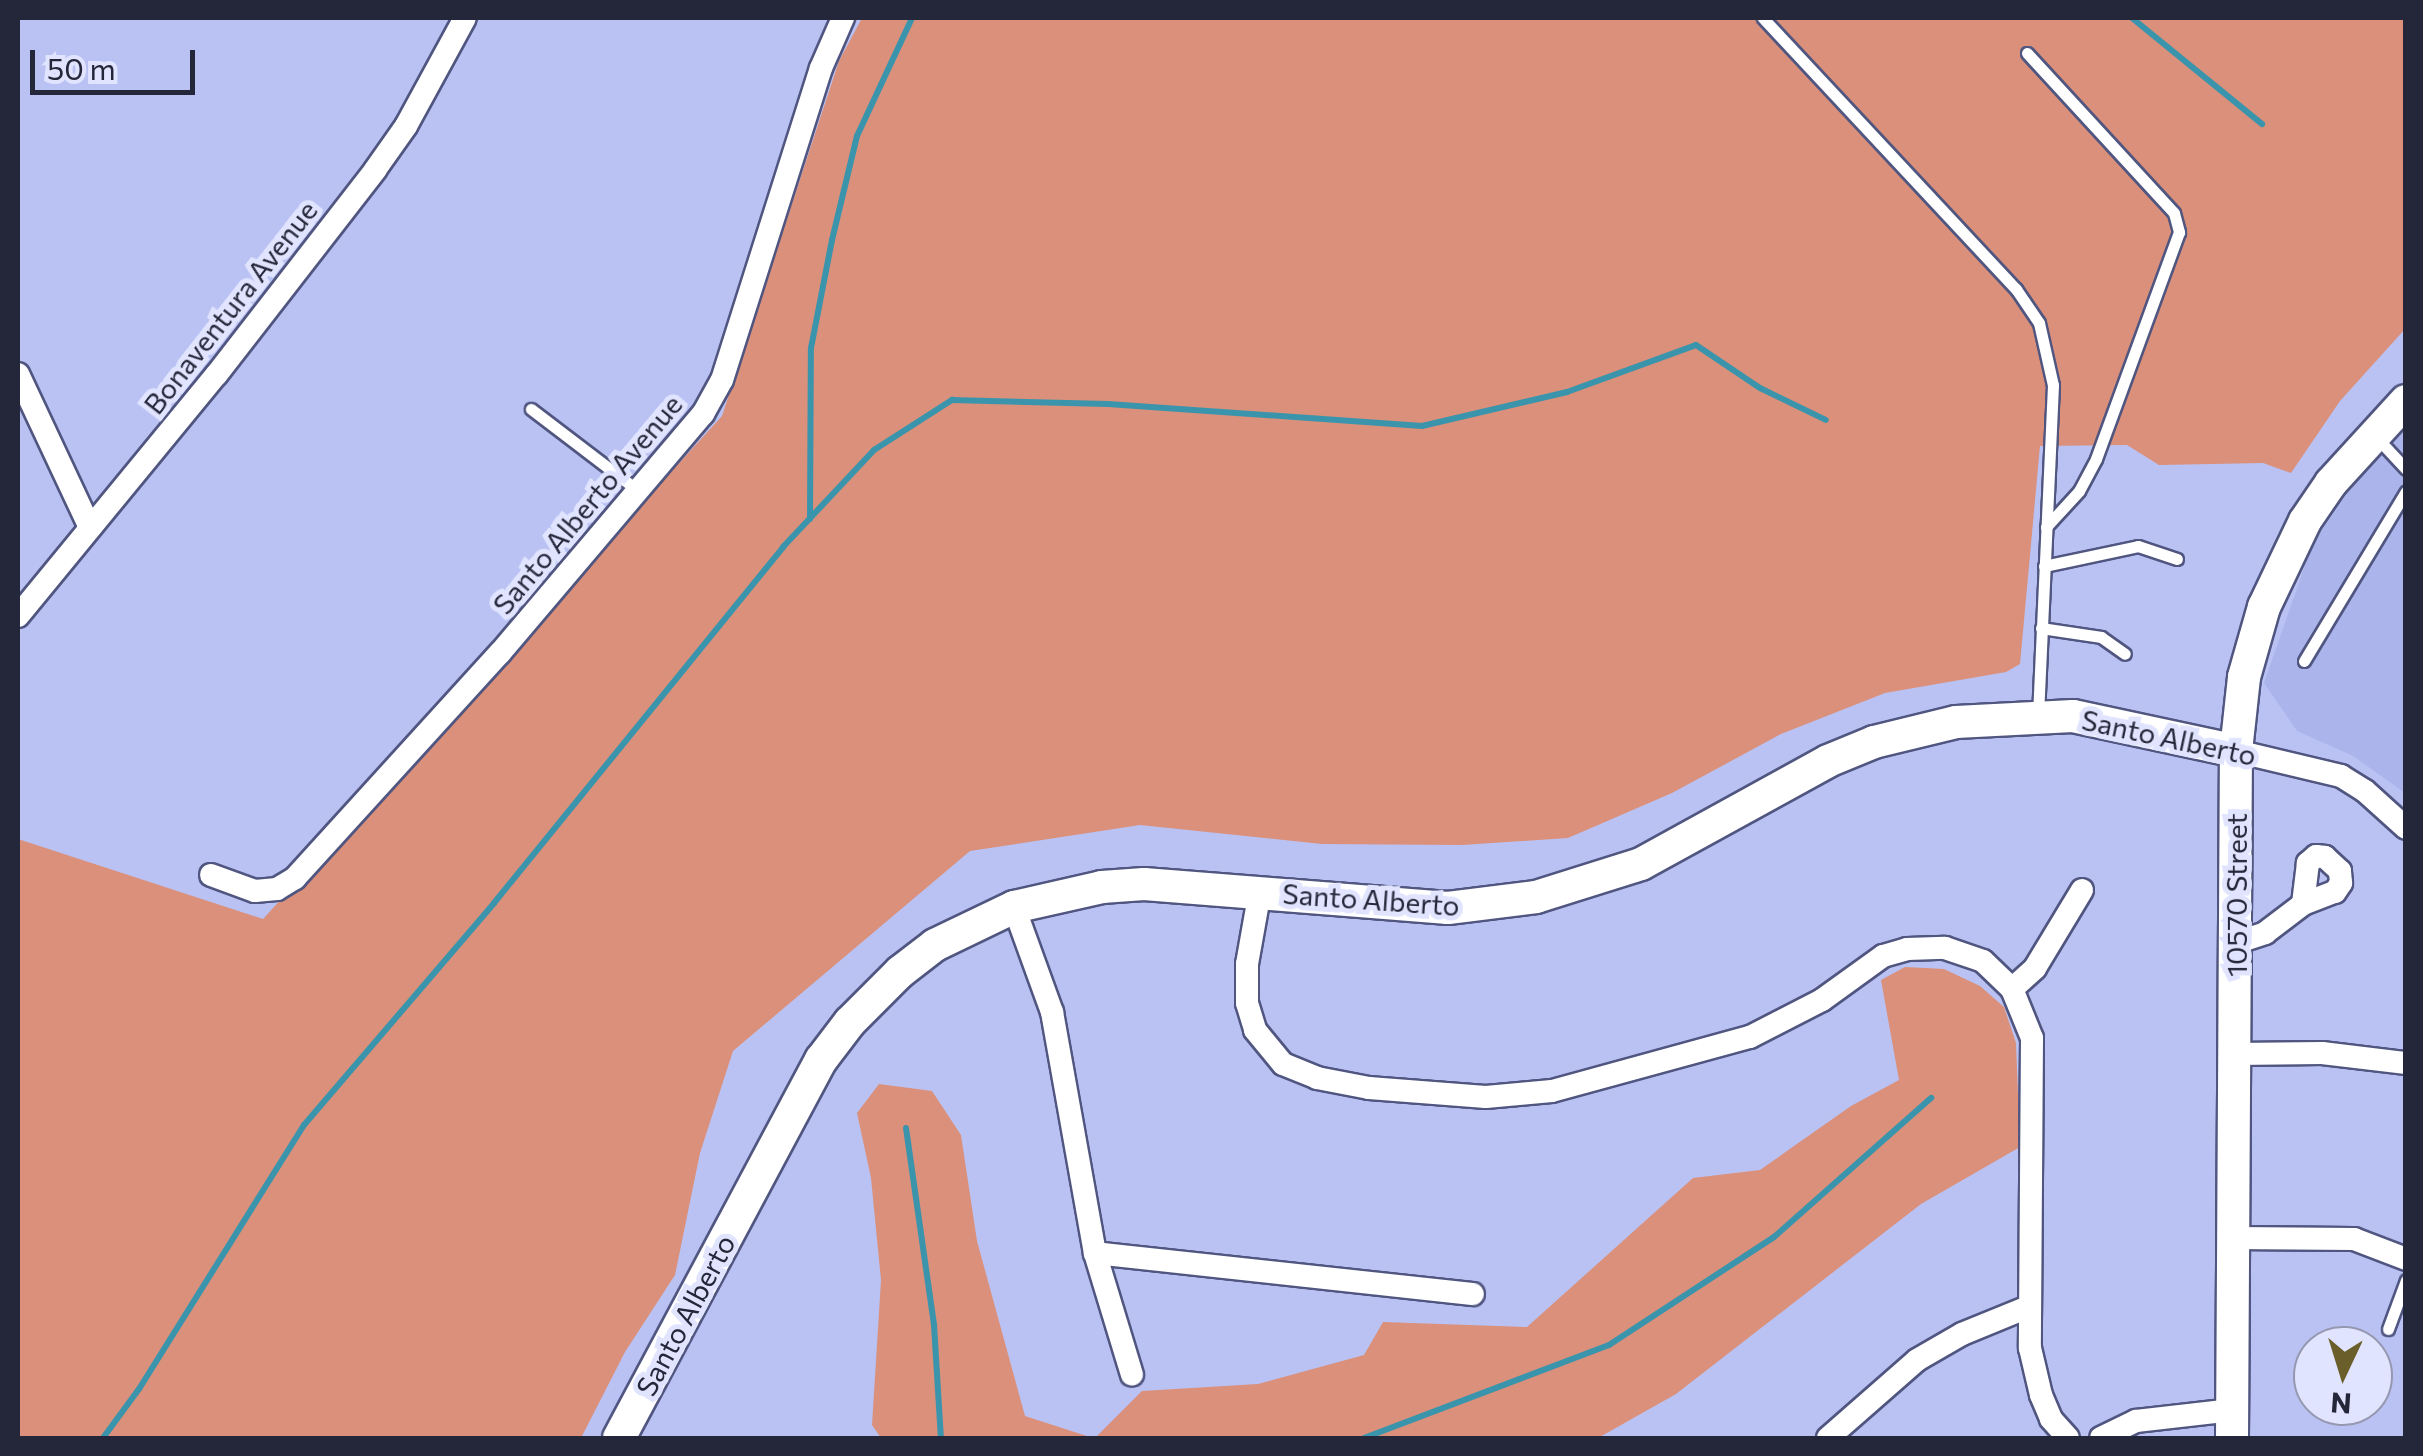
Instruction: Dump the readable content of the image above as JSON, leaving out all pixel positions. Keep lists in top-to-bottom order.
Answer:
{
  "streets": {
    "street": [
      "Bonaventura Avenue",
      "Santo Alberto Avenue",
      "Santo Alberto",
      "10570 Street"
    ]
  },
  "crossings": [
    ["Santo Alberto", "10570 Street"]
  ],
  "scale_bar": "50 m",
  "north": "bottom"
}
